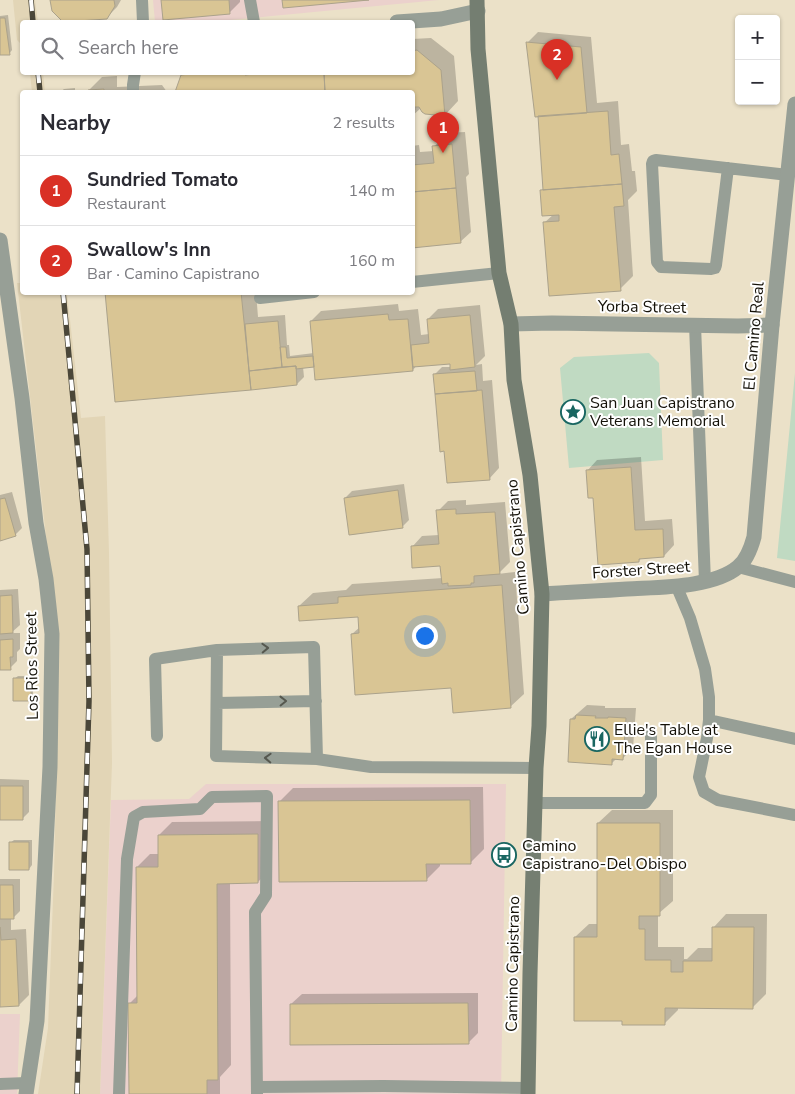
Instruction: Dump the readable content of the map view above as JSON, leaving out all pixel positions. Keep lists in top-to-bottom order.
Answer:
{
  "streets": {
    "main road": ["Camino Capistrano"],
    "street": [
      "Yorba Street",
      "El Camino Real",
      "Forster Street",
      "Los Rios Street"
    ]
  },
  "crossings": [
    ["Yorba Street", "El Camino Real"],
    ["Yorba Street", "Camino Capistrano"],
    ["El Camino Real", "Forster Street"],
    ["Camino Capistrano", "Forster Street"]
  ],
  "places": {
    "place": ["San Juan Capistrano Veterans Memorial"],
    "restaurant": ["Ellie's Table at The Egan House"],
    "bus stop": ["Camino Capistrano-Del Obispo"]
  },
  "page": {
    "map_buttons": ["+", "−"],
    "search": "Search here",
    "pins": ["2", "1"],
    "heading": ["Nearby", "2 results"],
    "list": [
      {
        "mark": "1",
        "name": "Sundried Tomato",
        "note": "Restaurant",
        "value": "140 m"
      },
      {
        "mark": "2",
        "name": "Swallow's Inn",
        "note": "Bar · Camino Capistrano",
        "value": "160 m"
      }
    ]
  }
}
